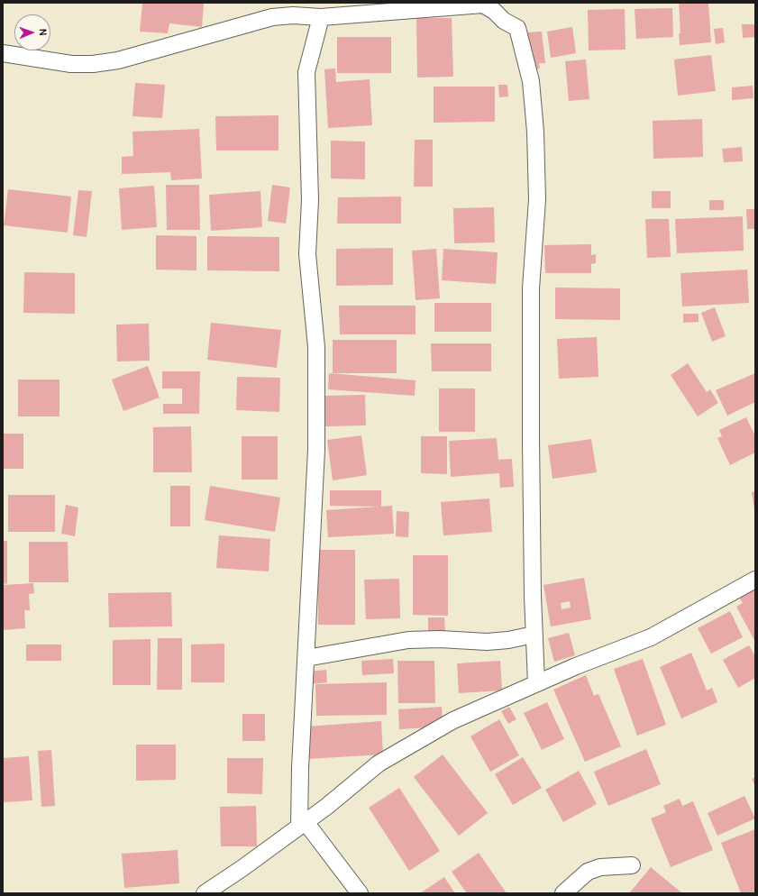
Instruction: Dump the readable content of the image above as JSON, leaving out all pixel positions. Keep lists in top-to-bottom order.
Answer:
{
  "north": "right"
}
